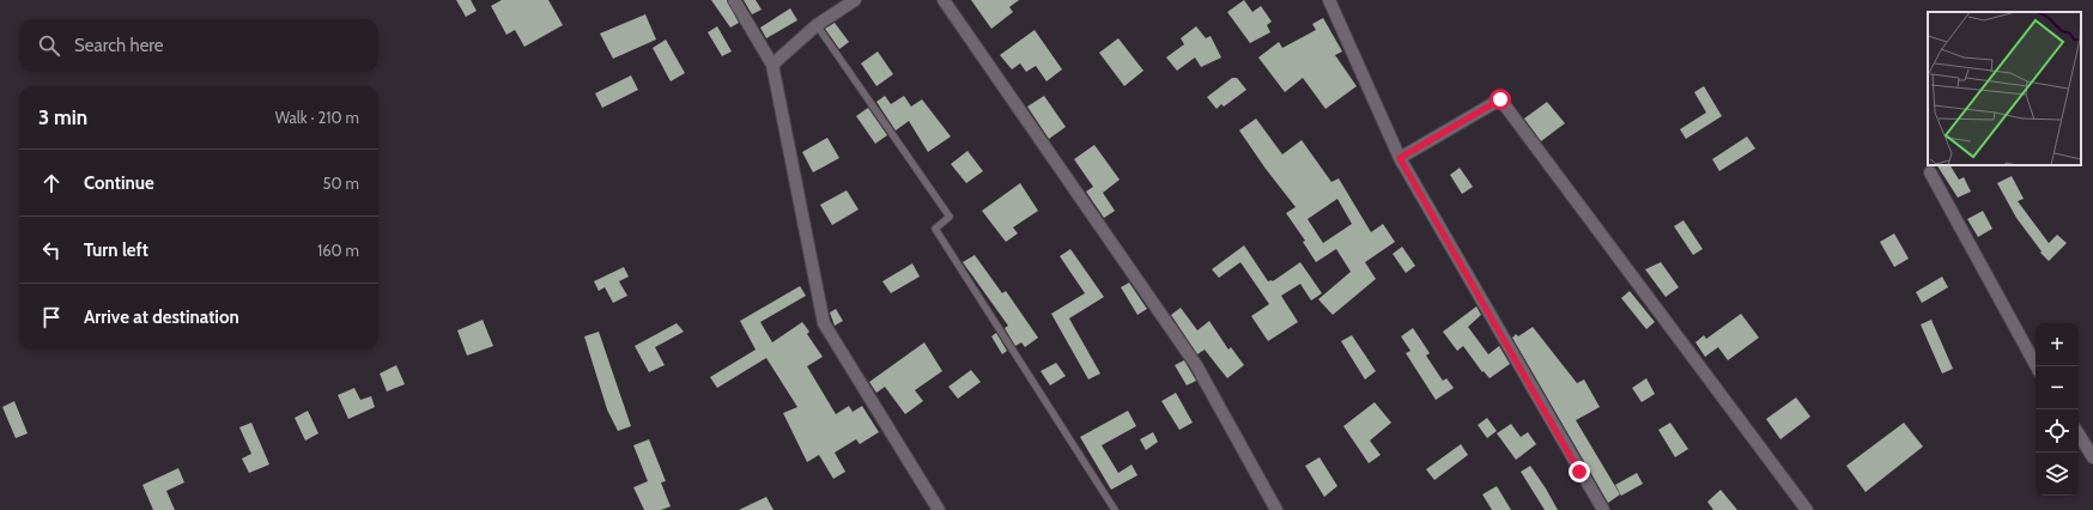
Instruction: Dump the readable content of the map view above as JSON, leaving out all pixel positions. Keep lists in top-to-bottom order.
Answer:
{
  "page": {
    "search": "Search here",
    "heading": ["3 min", "Walk · 210 m"],
    "list": [
      ["Continue", "50 m"],
      ["Turn left", "160 m"],
      "Arrive at destination"
    ],
    "map_buttons": ["+", "−"]
  }
}
